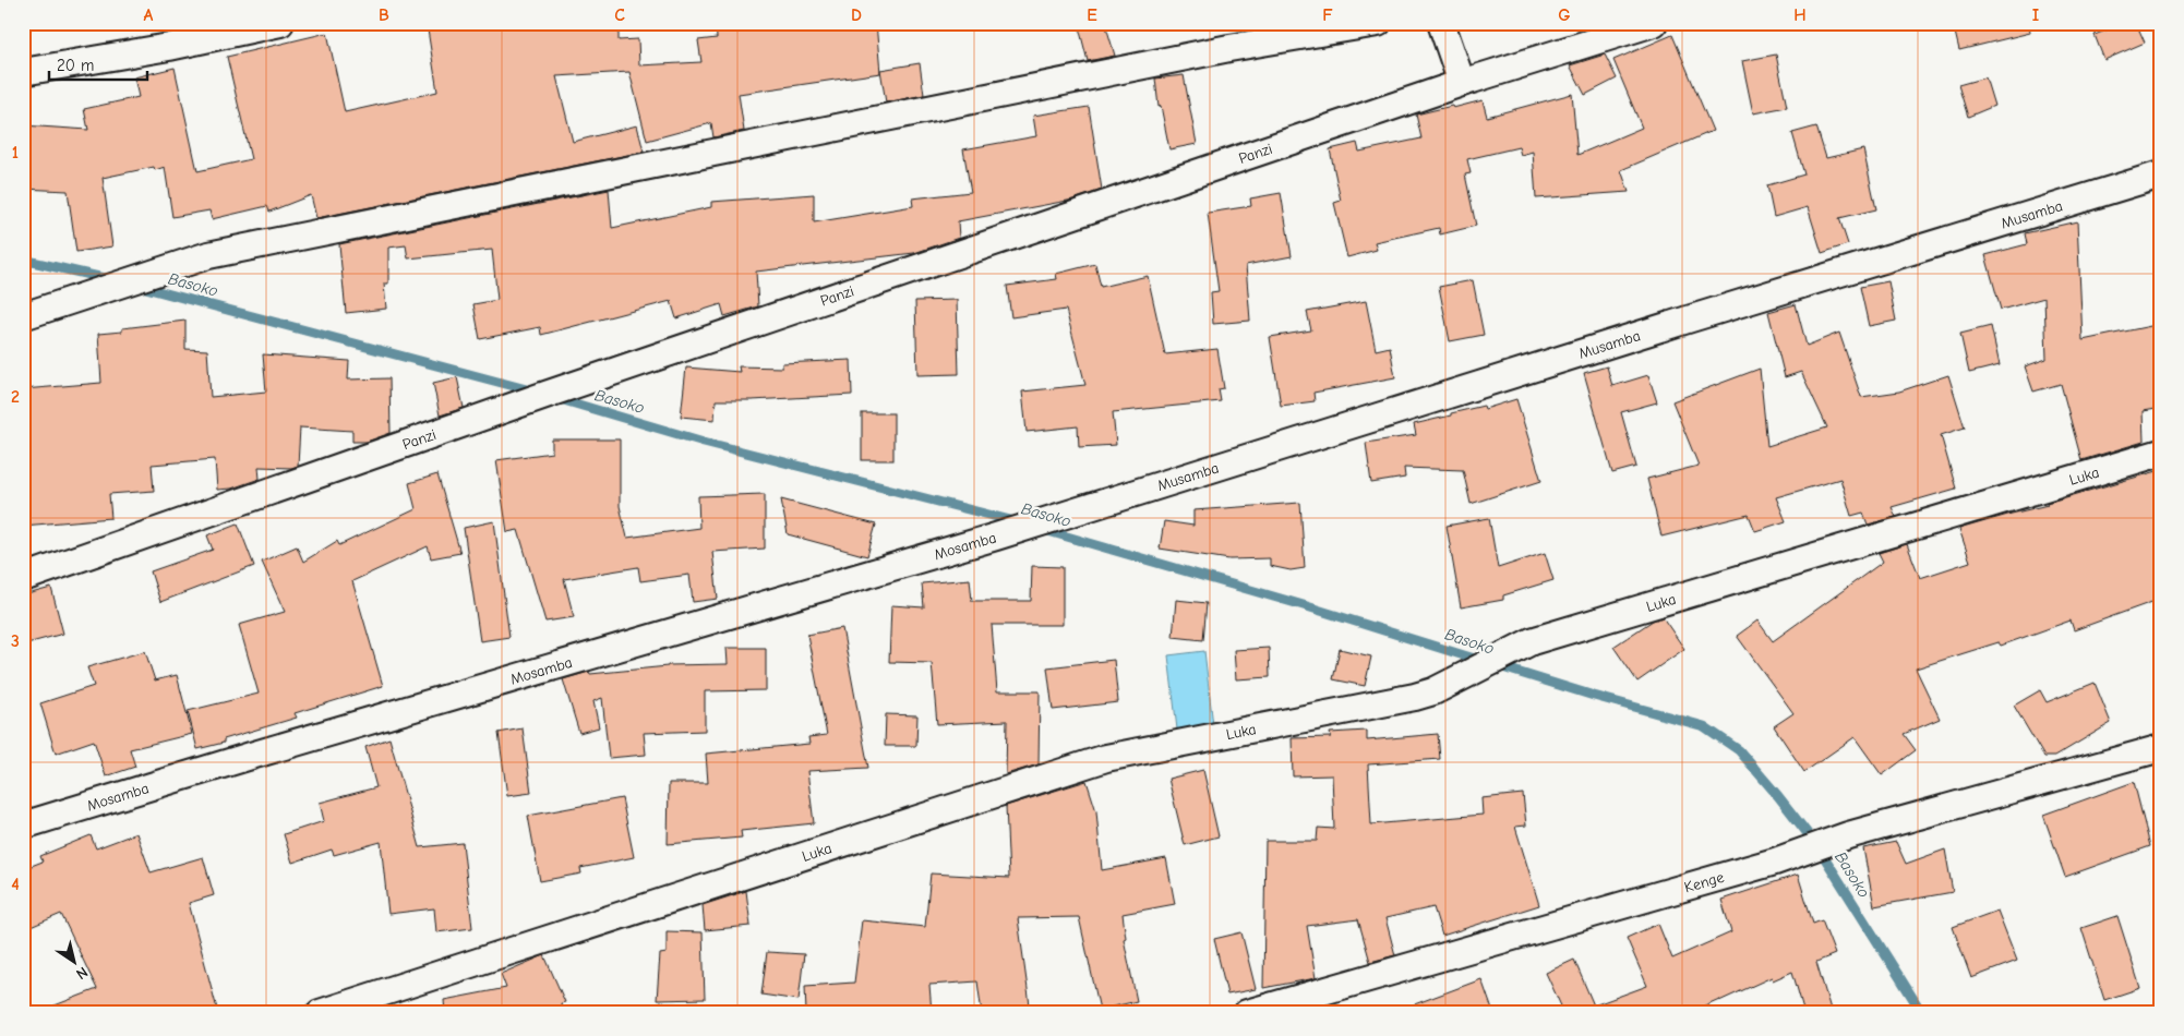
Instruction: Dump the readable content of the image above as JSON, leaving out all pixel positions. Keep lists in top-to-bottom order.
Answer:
{
  "streets": {
    "street": [
      "Panzi",
      "Musamba",
      "Luka",
      "Mosamba",
      "Kenge"
    ]
  },
  "crossings": [
    ["Musamba", "Mosamba"]
  ],
  "water": ["Basoko"],
  "scale_bar": "20 m",
  "north": "bottom right",
  "grid": {
    "columns": [
      "A",
      "B",
      "C",
      "D",
      "E",
      "F",
      "G",
      "H",
      "I"
    ],
    "rows": [
      "1",
      "2",
      "3",
      "4"
    ]
  }
}
